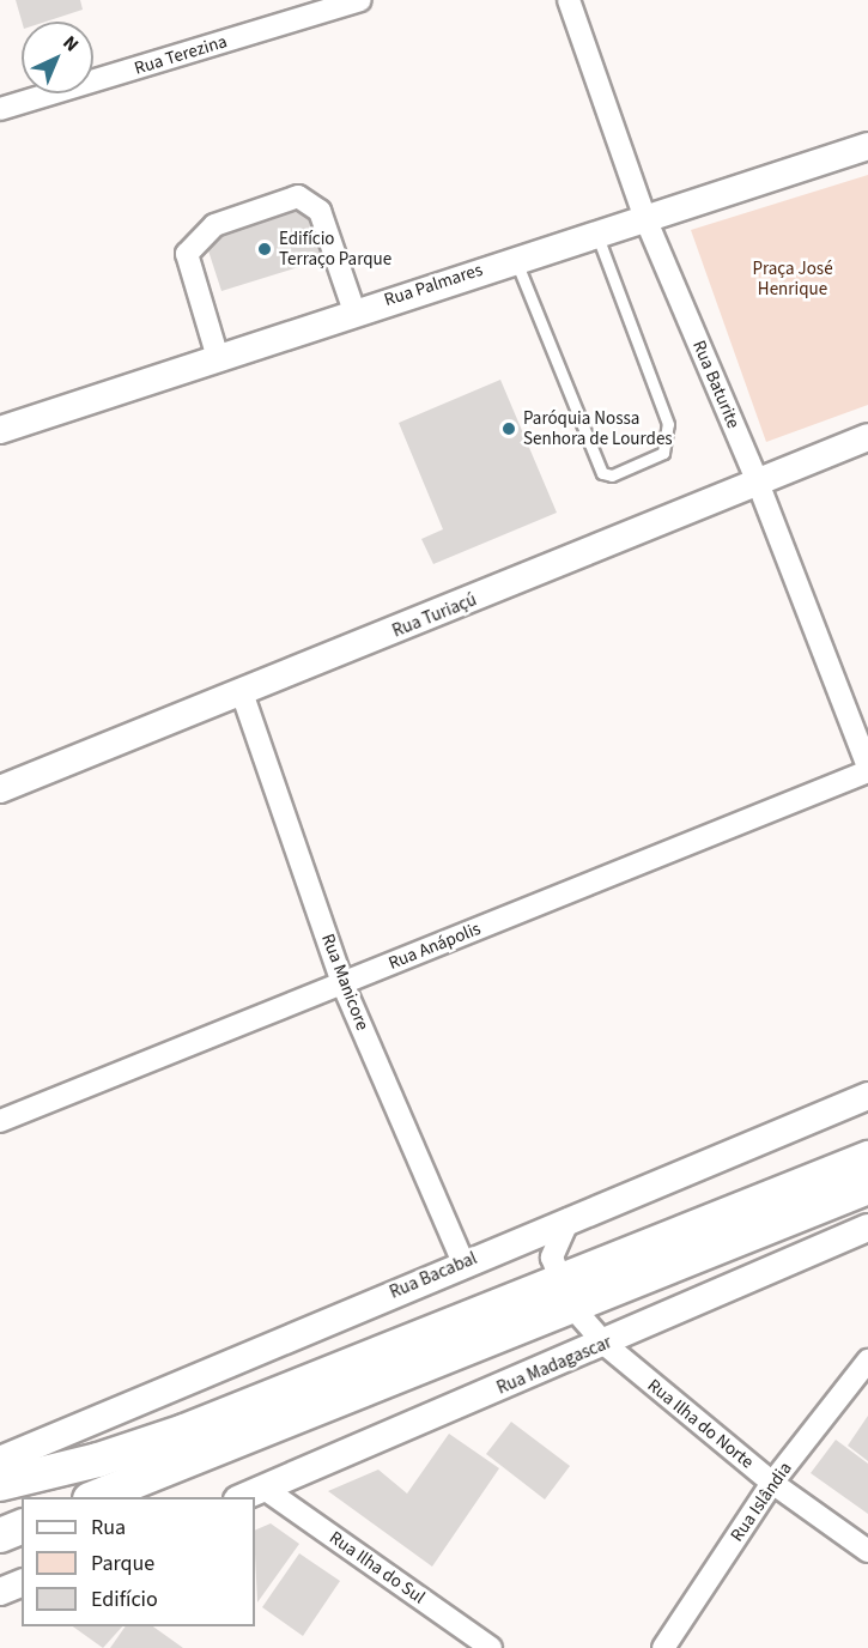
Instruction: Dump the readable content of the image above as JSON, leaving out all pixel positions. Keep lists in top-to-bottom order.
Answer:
{
  "streets": {
    "street": [
      "Rua Terezina",
      "Rua Palmares",
      "Rua Baturite",
      "Rua Turiaçú",
      "Rua Anápolis",
      "Rua Manicore",
      "Rua Bacabal",
      "Rua Madagascar",
      "Rua Ilha do Norte",
      "Rua Islândia",
      "Rua Ilha do Sul"
    ]
  },
  "crossings": [
    ["Rua Palmares", "Rua Baturite"],
    ["Rua Baturite", "Rua Turiaçú"],
    ["Rua Baturite", "Rua Anápolis"],
    ["Rua Turiaçú", "Rua Manicore"],
    ["Rua Anápolis", "Rua Manicore"],
    ["Rua Manicore", "Rua Bacabal"],
    ["Rua Madagascar", "Rua Ilha do Norte"],
    ["Rua Madagascar", "Rua Ilha do Sul"],
    ["Rua Ilha do Norte", "Rua Islândia"]
  ],
  "parks": ["Praça José Henrique"],
  "places": ["Edifício Terraço Parque", "Paróquia Nossa Senhora de Lourdes"],
  "legend": ["Rua", "Parque", "Edifício"],
  "north": "top right"
}
